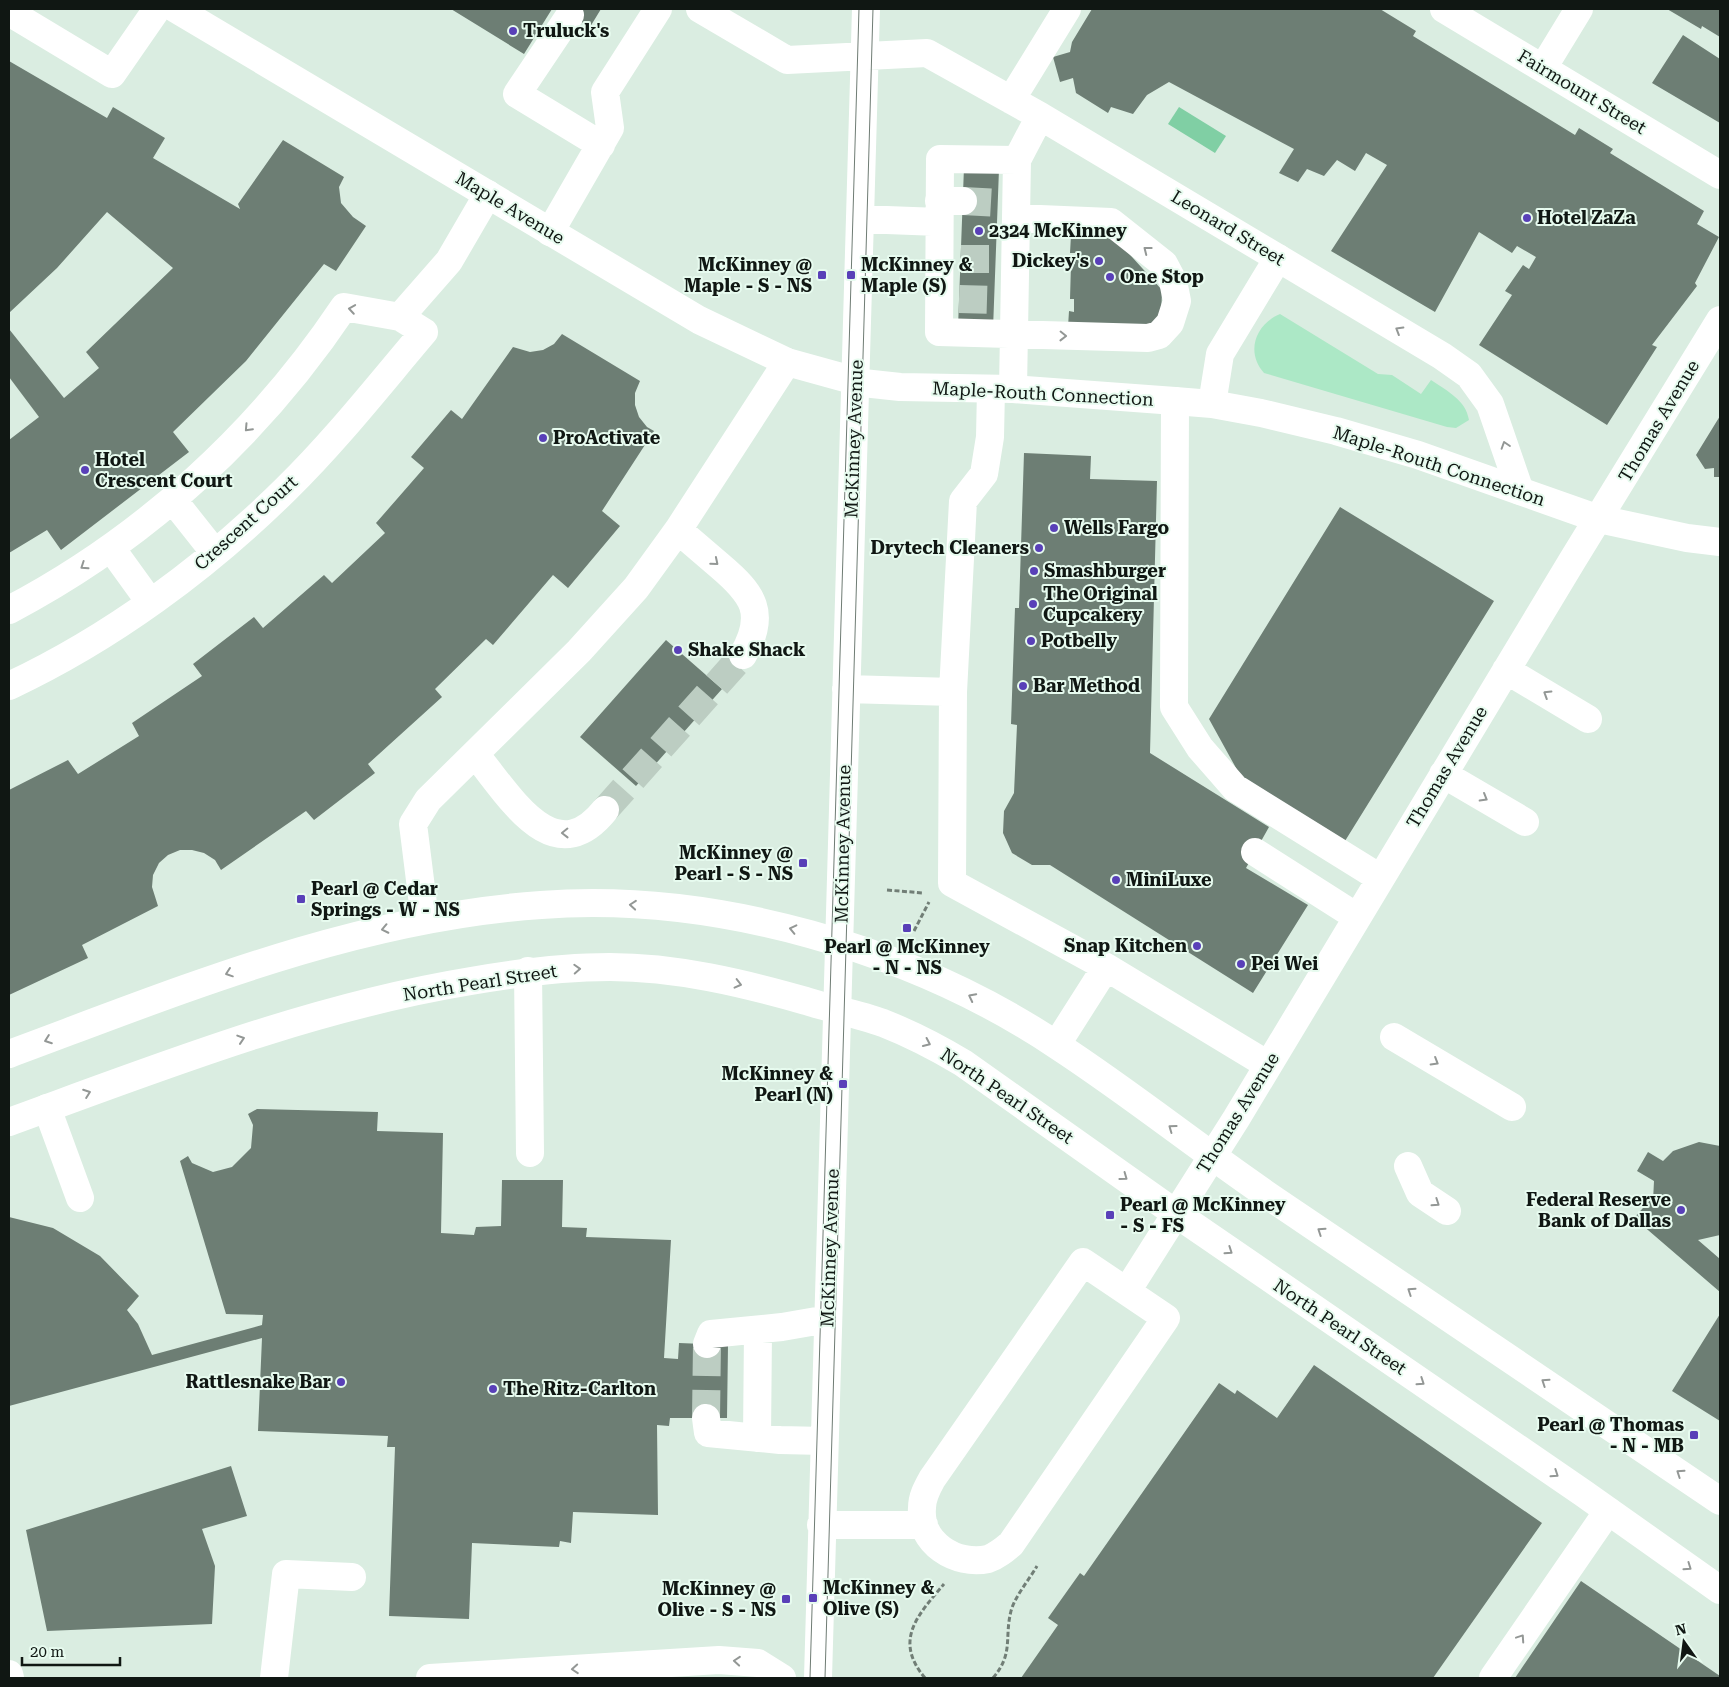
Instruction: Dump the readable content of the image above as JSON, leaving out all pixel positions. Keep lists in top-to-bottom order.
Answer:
{
  "streets": {
    "main road": [
      "Fairmount Street",
      "Maple Avenue",
      "Leonard Street",
      "Maple-Routh Connection",
      "Thomas Avenue",
      "McKinney Avenue",
      "Crescent Court",
      "North Pearl Street"
    ]
  },
  "crossings": [
    ["Maple Avenue", "Maple-Routh Connection"],
    ["Maple Avenue", "McKinney Avenue"],
    ["Leonard Street", "Maple-Routh Connection"],
    ["Leonard Street", "McKinney Avenue"],
    ["Maple-Routh Connection", "Thomas Avenue"],
    ["Maple-Routh Connection", "McKinney Avenue"],
    ["Thomas Avenue", "North Pearl Street"],
    ["McKinney Avenue", "North Pearl Street"]
  ],
  "one_way": ["Crescent Court"],
  "places": {
    "other": [
      "Truluck's",
      "Hotel ZaZa",
      "2324 McKinney",
      "Dickey's",
      "One Stop",
      "ProActivate",
      "Hotel Crescent Court",
      "Wells Fargo",
      "Drytech Cleaners",
      "Smashburger",
      "The Original Cupcakery",
      "Potbelly",
      "Shake Shack",
      "Bar Method",
      "MiniLuxe",
      "Snap Kitchen",
      "Pei Wei",
      "Federal Reserve Bank of Dallas",
      "Rattlesnake Bar",
      "The Ritz-Carlton"
    ],
    "transit": [
      "McKinney @ Maple - S - NS",
      "McKinney & Maple (S)",
      "McKinney @ Pearl - S - NS",
      "Pearl @ Cedar Springs - W - NS",
      "Pearl @ McKinney - N - NS",
      "McKinney & Pearl (N)",
      "Pearl @ McKinney - S - FS",
      "Pearl @ Thomas - N - MB",
      "McKinney & Olive (S)",
      "McKinney @ Olive - S - NS"
    ]
  },
  "scale_bar": "20 m",
  "north": "top"
}
